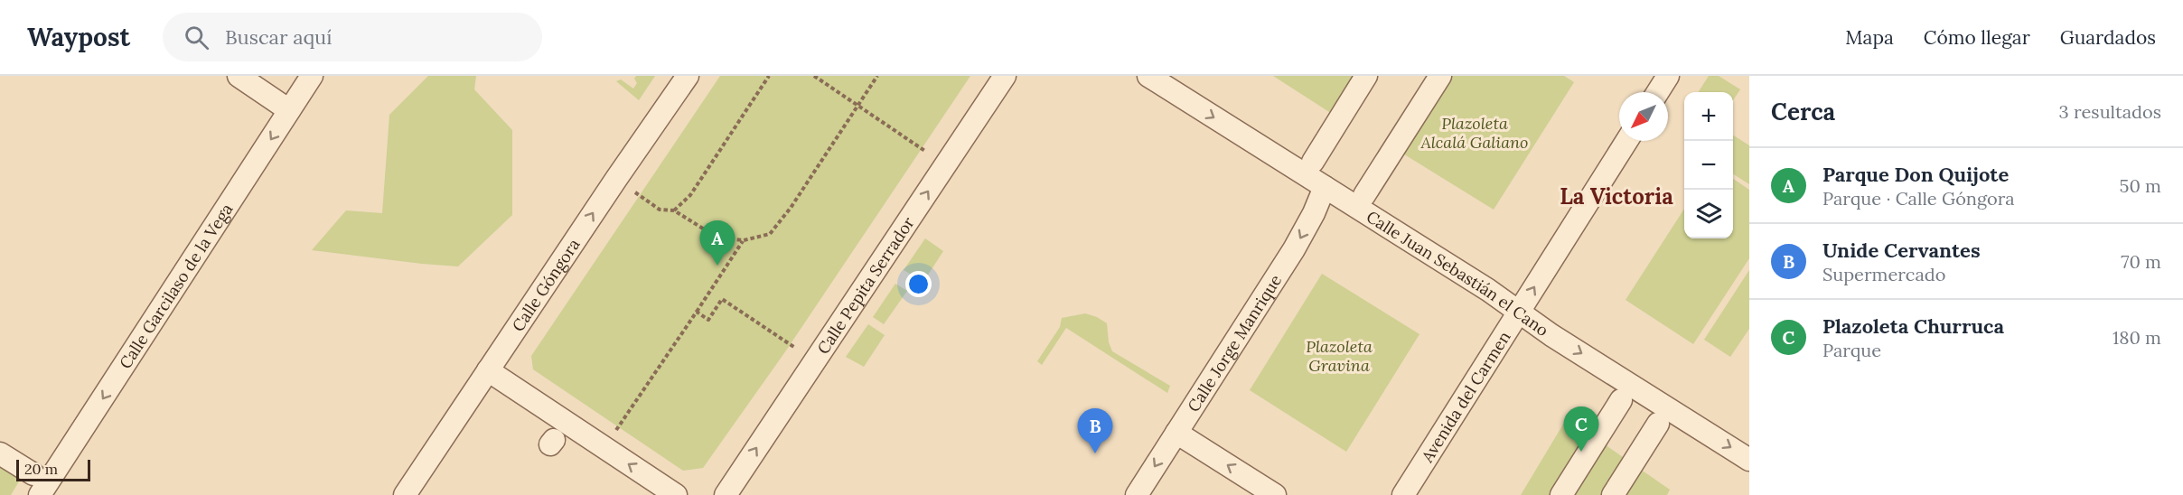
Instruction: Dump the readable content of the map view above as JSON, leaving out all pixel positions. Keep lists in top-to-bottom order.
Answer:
{
  "streets": {
    "street": [
      "Calle Juan Sebastián el Cano",
      "Calle Góngora",
      "Calle Garcilaso de la Vega",
      "Calle Pepita Serrador",
      "Calle Jorge Manrique",
      "Avenida del Carmen"
    ]
  },
  "crossings": [
    ["Calle Juan Sebastián el Cano", "Calle Jorge Manrique"],
    ["Calle Juan Sebastián el Cano", "Avenida del Carmen"]
  ],
  "one_way": [
    "Calle Juan Sebastián el Cano",
    "Calle Góngora",
    "Calle Garcilaso de la Vega",
    "Calle Pepita Serrador",
    "Calle Jorge Manrique"
  ],
  "districts": ["La Victoria"],
  "parks": ["Plazoleta Alcalá Galiano", "Plazoleta Gravina"],
  "scale_bar": "20 m",
  "north": "bottom left",
  "page": {
    "header": "Waypost",
    "search": "Buscar aquí",
    "nav": ["Mapa", "Cómo llegar", "Guardados"],
    "heading": ["Cerca", "3 resultados"],
    "map_buttons": ["+", "−"],
    "list": [
      {
        "mark": "A",
        "name": "Parque Don Quijote",
        "note": "Parque · Calle Góngora",
        "value": "50 m"
      },
      {
        "mark": "B",
        "name": "Unide Cervantes",
        "note": "Supermercado",
        "value": "70 m"
      },
      {
        "mark": "C",
        "name": "Plazoleta Churruca",
        "note": "Parque",
        "value": "180 m"
      }
    ],
    "pins": ["A", "C", "B"],
    "scale": "20 m"
  }
}
